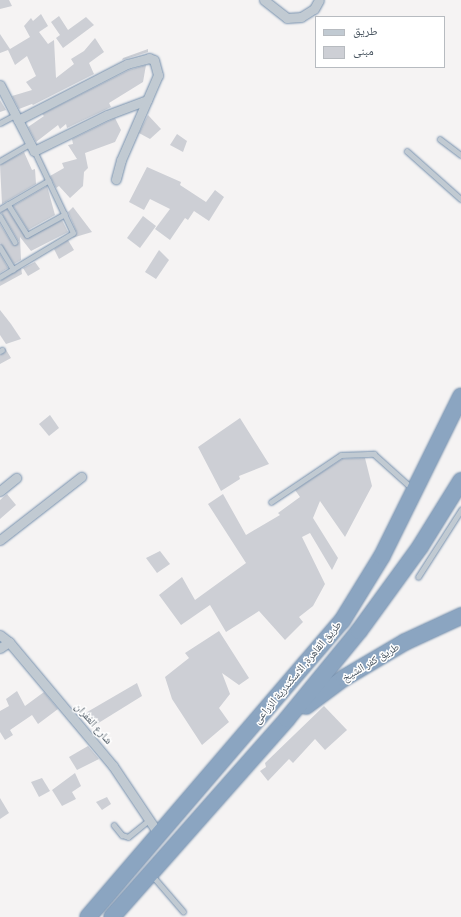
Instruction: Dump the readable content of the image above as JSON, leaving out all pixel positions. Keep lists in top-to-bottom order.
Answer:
{
  "streets": {
    "highway": ["طريق كفر الشيخ", "طريق القاهرة, الاسكندرية الزراعى"],
    "street": ["شارع الغفران"]
  },
  "crossings": [
    ["طريق كفر الشيخ", "طريق القاهرة, الاسكندرية الزراعى"],
    ["طريق القاهرة, الاسكندرية الزراعى", "شارع الغفران"]
  ],
  "legend": ["طريق", "مبنى"]
}
